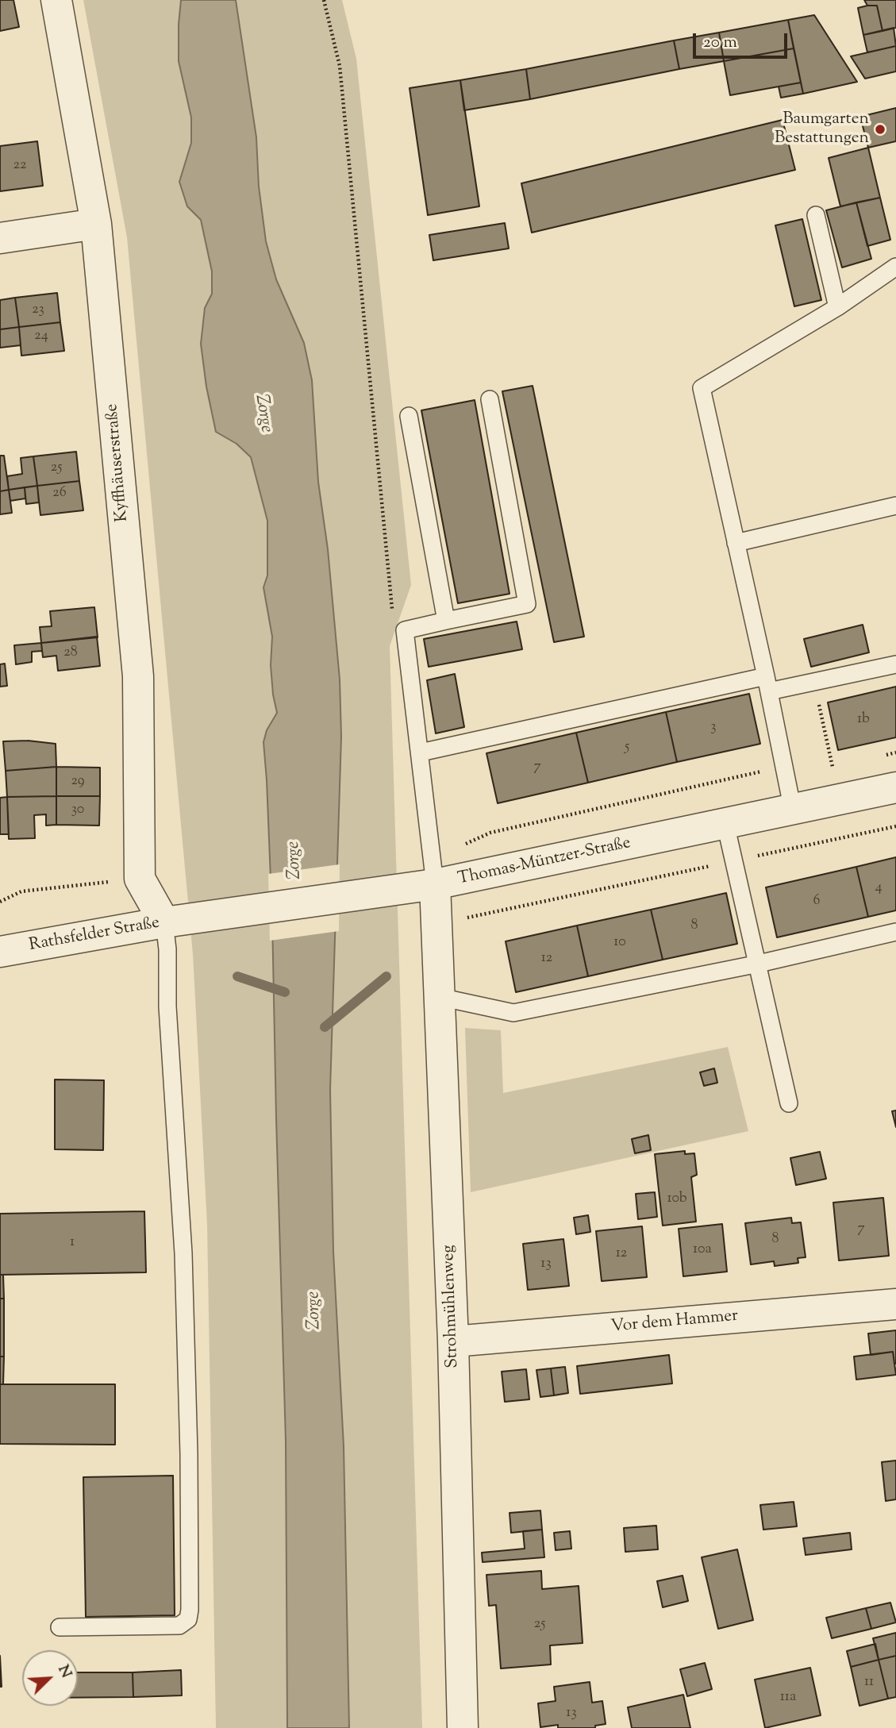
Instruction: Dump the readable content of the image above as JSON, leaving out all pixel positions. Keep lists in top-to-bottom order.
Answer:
{
  "streets": {
    "street": [
      "Kyffhäuserstraße",
      "Thomas-Müntzer-Straße",
      "Rathsfelder Straße",
      "Strohmühlenweg",
      "Vor dem Hammer"
    ]
  },
  "crossings": [
    ["Kyffhäuserstraße", "Thomas-Müntzer-Straße"],
    ["Kyffhäuserstraße", "Rathsfelder Straße"],
    ["Thomas-Müntzer-Straße", "Rathsfelder Straße"],
    ["Thomas-Müntzer-Straße", "Strohmühlenweg"],
    ["Strohmühlenweg", "Vor dem Hammer"]
  ],
  "water": ["Zorge"],
  "places": ["Baumgarten Bestattungen"],
  "house_numbers": [
    "22",
    "23",
    "24",
    "25",
    "26",
    "28",
    "1b",
    "3",
    "5",
    "7",
    "29",
    "30",
    "4",
    "6",
    "8",
    "10",
    "12",
    "10b",
    "7",
    "8",
    "1",
    "10a",
    "12",
    "13",
    "25",
    "11",
    "11a",
    "13"
  ],
  "scale_bar": "20 m",
  "north": "top right"
}
